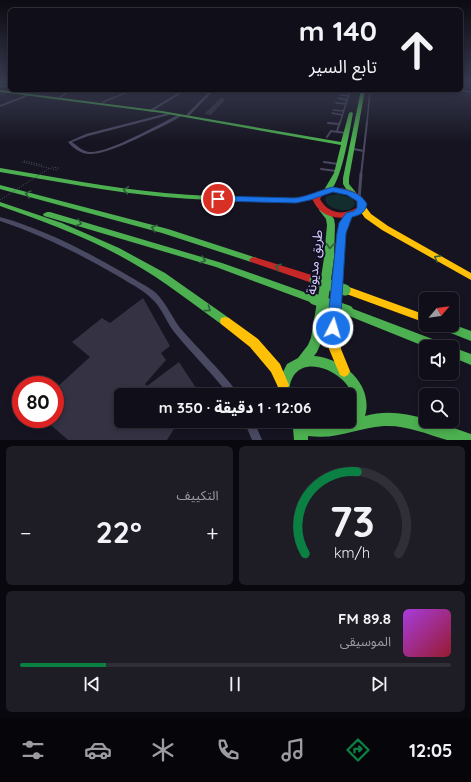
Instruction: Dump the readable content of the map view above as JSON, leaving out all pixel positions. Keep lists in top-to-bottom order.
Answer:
{
  "streets": {
    "main road": ["طريق مديونة"]
  },
  "north": "top right",
  "page": {
    "turn": ["140 m", "تابع السير"],
    "limit": "80",
    "trip": "12:06 · 1 دقيقة · 350 m",
    "tile": "التكييف",
    "heat": ["−", "22°", "+"],
    "song": ["89.8 FM", "الموسيقى"],
    "tabs": "12:05",
    "gauge": ["73", "km/h"]
  }
}
